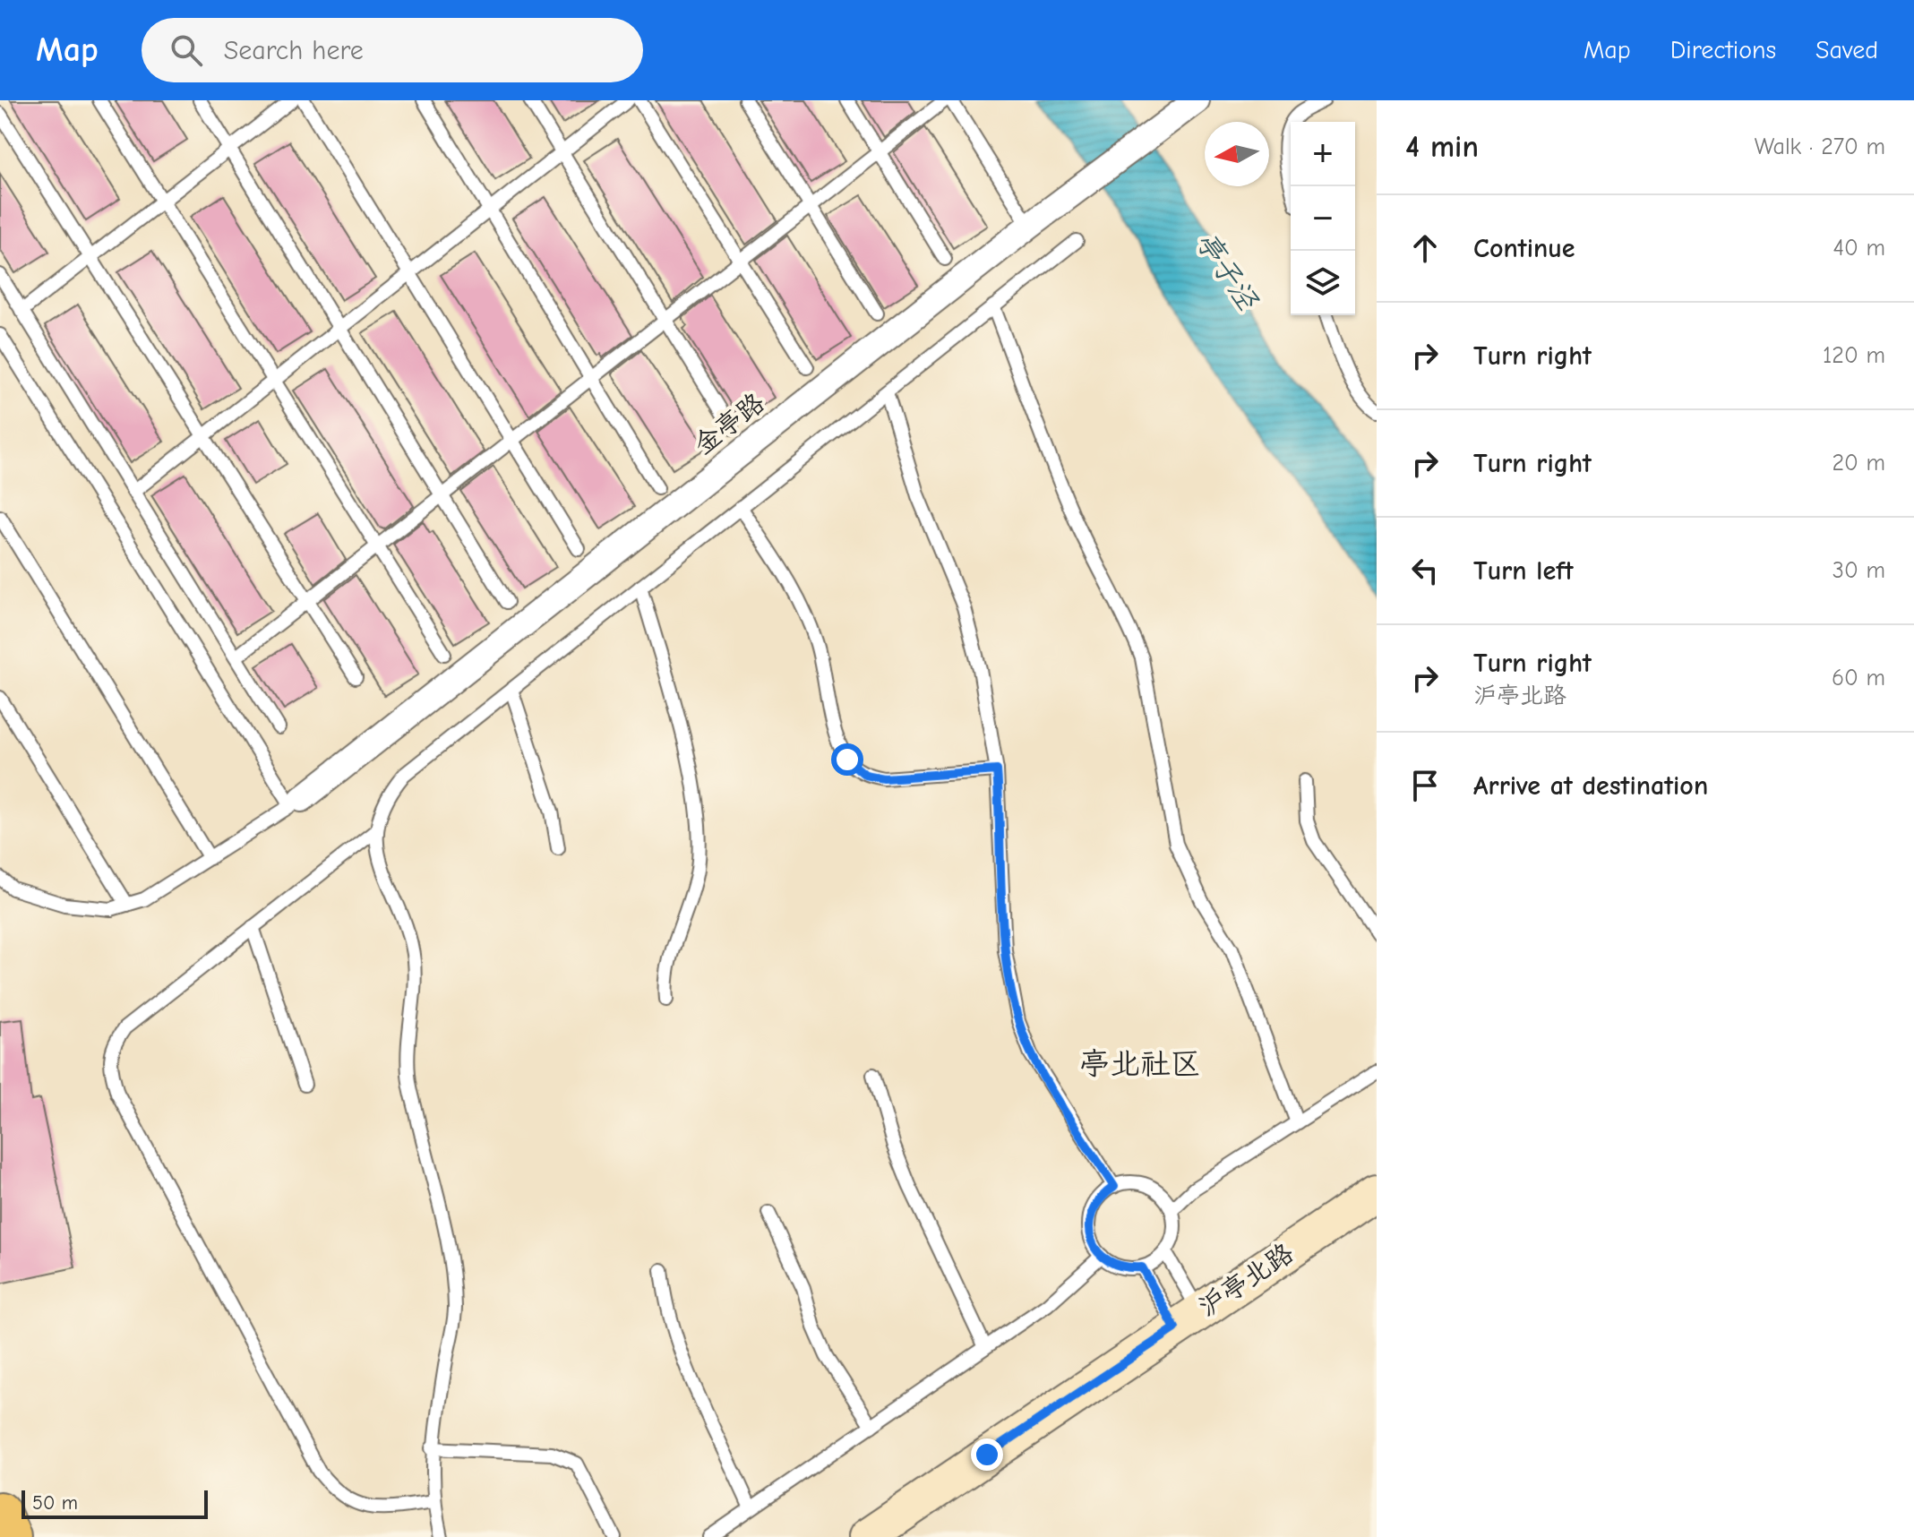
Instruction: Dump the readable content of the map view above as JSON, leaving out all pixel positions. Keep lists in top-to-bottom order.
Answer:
{
  "streets": {
    "street": ["金亭路", "沪亭北路"]
  },
  "districts": ["亭北社区"],
  "water": ["亭子泾"],
  "scale_bar": "50 m",
  "north": "left",
  "page": {
    "header": "Map",
    "search": "Search here",
    "nav": ["Map", "Directions", "Saved"],
    "heading": ["4 min", "Walk · 270 m"],
    "map_buttons": ["+", "−"],
    "list": [
      ["Continue", "40 m"],
      ["Turn right", "120 m"],
      ["Turn right", "20 m"],
      ["Turn left", "30 m"],
      ["Turn right", "沪亭北路", "60 m"],
      "Arrive at destination"
    ],
    "scale": "50 m"
  }
}
